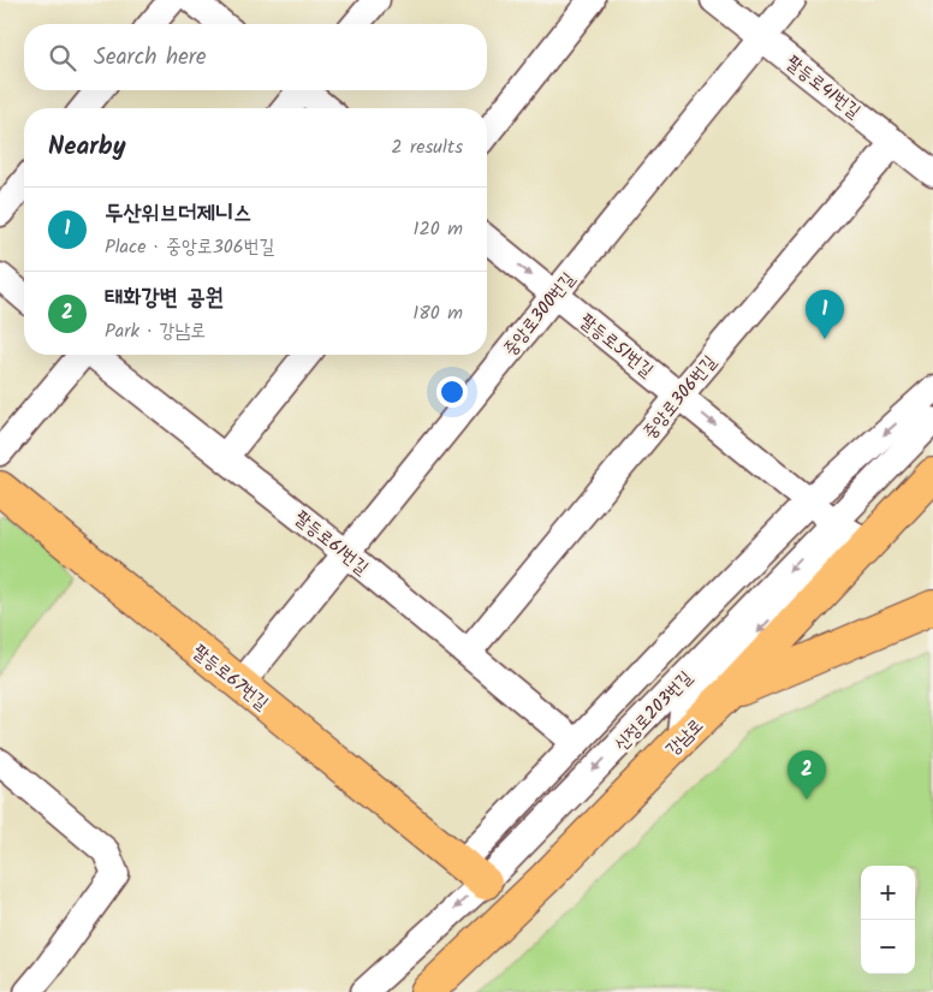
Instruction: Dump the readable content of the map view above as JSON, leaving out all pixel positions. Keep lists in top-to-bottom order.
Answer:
{
  "streets": {
    "main road": ["팔등로67번길", "강남로"],
    "street": [
      "팔등로41번길",
      "중앙로300번길",
      "팔등로51번길",
      "중앙로306번길",
      "팔등로61번길",
      "신정로203번길"
    ]
  },
  "crossings": [
    ["팔등로41번길", "중앙로300번길"],
    ["팔등로41번길", "중앙로306번길"],
    ["중앙로300번길", "팔등로51번길"],
    ["중앙로300번길", "팔등로61번길"],
    ["중앙로300번길", "팔등로67번길"],
    ["팔등로51번길", "중앙로306번길"],
    ["팔등로51번길", "신정로203번길"],
    ["중앙로306번길", "팔등로61번길"],
    ["팔등로67번길", "신정로203번길"]
  ],
  "one_way": ["팔등로51번길"],
  "page": {
    "search": "Search here",
    "heading": ["Nearby", "2 results"],
    "list": [
      {
        "mark": "1",
        "name": "두산위브더제니스",
        "note": "Place · 중앙로306번길",
        "value": "120 m"
      },
      {
        "mark": "2",
        "name": "태화강변 공원",
        "note": "Park · 강남로",
        "value": "180 m"
      }
    ],
    "pins": ["1", "2"],
    "map_buttons": ["+", "−"]
  }
}
